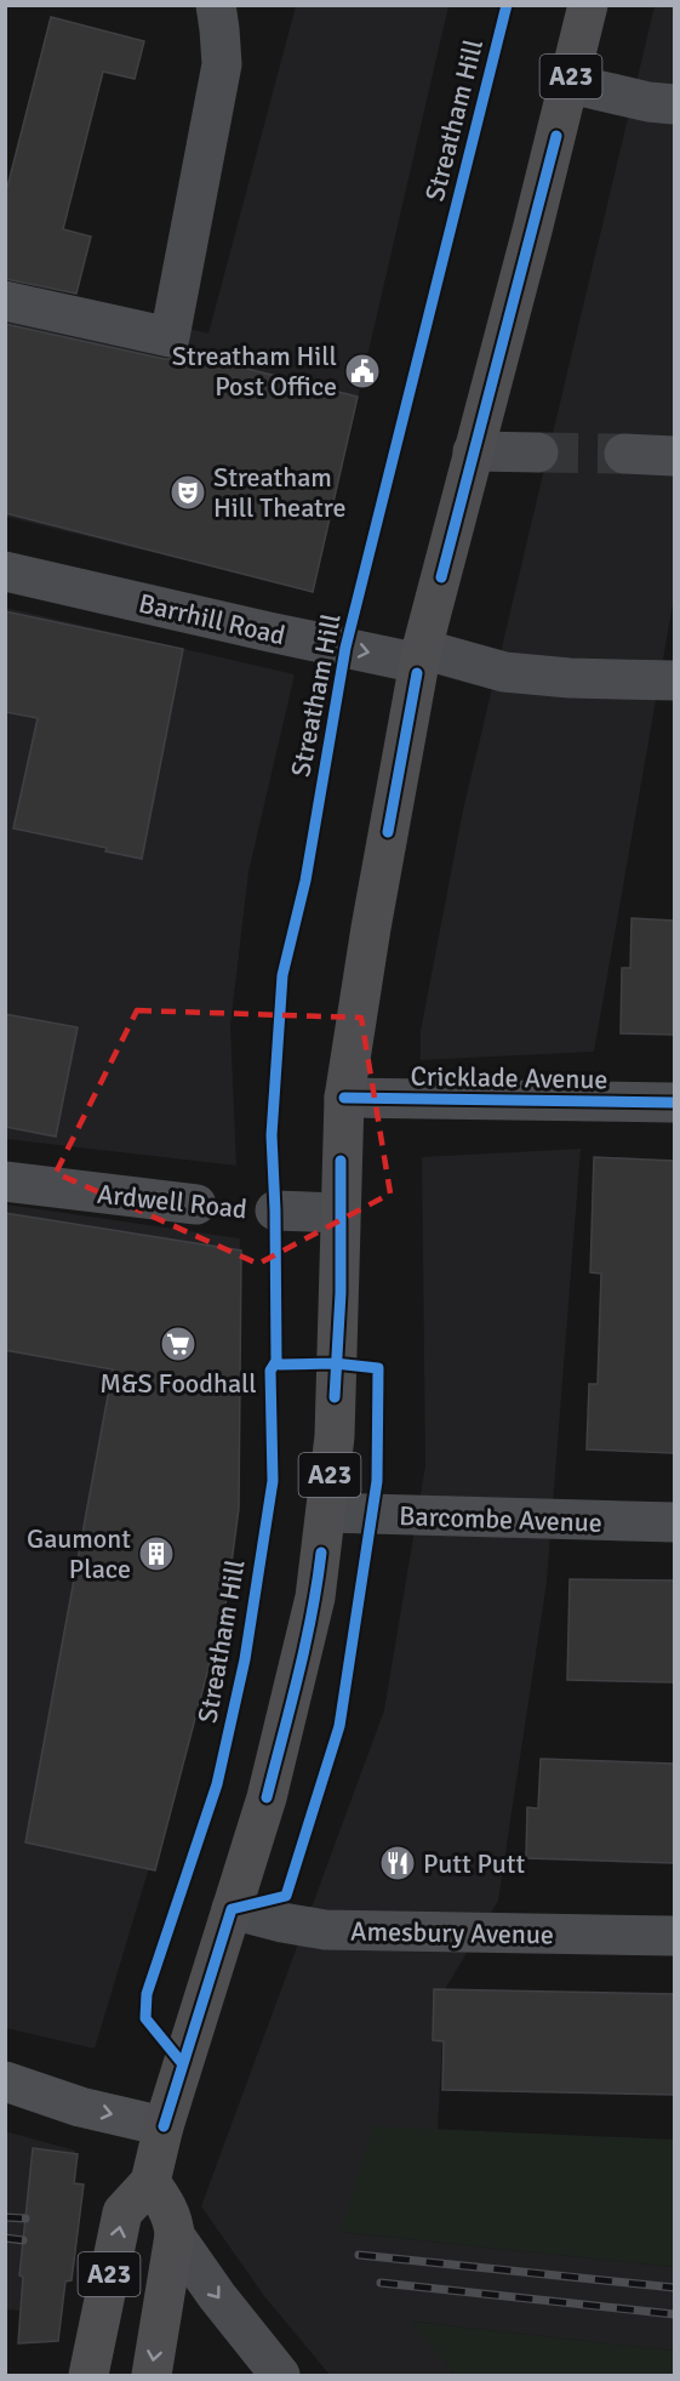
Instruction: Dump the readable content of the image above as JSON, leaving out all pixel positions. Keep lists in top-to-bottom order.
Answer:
{
  "streets": {
    "highway": ["A23"],
    "street": [
      "Barrhill Road",
      "Cricklade Avenue",
      "Ardwell Road",
      "Barcombe Avenue",
      "Amesbury Avenue"
    ],
    "cycle path": ["Streatham Hill"]
  },
  "crossings": [
    ["A23", "Barrhill Road"],
    ["A23", "Cricklade Avenue"],
    ["A23", "Ardwell Road"],
    ["A23", "Barcombe Avenue"],
    ["A23", "Amesbury Avenue"]
  ],
  "one_way": ["Barrhill Road"],
  "places": {
    "public building": ["Streatham Hill Post Office"],
    "theatre": ["Streatham Hill Theatre"],
    "supermarket": ["M&S Foodhall"],
    "building": ["Gaumont Place"],
    "restaurant": ["Putt Putt"]
  }
}
